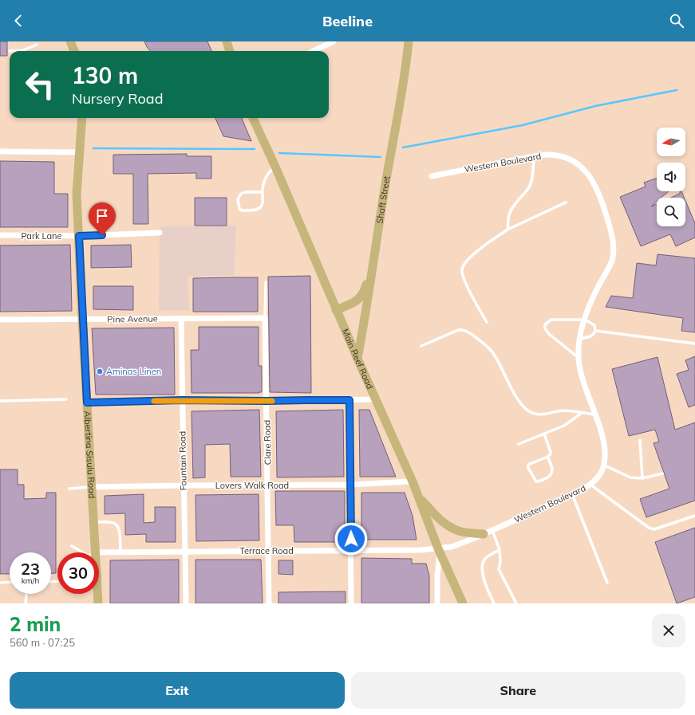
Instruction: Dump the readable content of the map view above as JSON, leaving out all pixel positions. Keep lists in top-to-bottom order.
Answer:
{
  "streets": {
    "main road": ["Shaft Street", "Main Reef Road", "Albertina Sisulu Road"],
    "street": [
      "Western Boulevard",
      "Park Lane",
      "Pine Avenue",
      "Clare Road",
      "Fountain Road",
      "Lovers Walk Road",
      "Terrace Road"
    ]
  },
  "crossings": [
    ["Western Boulevard", "Main Reef Road"],
    ["Western Boulevard", "Terrace Road"],
    ["Shaft Street", "Main Reef Road"],
    ["Park Lane", "Albertina Sisulu Road"],
    ["Pine Avenue", "Clare Road"],
    ["Pine Avenue", "Albertina Sisulu Road"],
    ["Pine Avenue", "Fountain Road"],
    ["Main Reef Road", "Lovers Walk Road"],
    ["Main Reef Road", "Terrace Road"],
    ["Clare Road", "Lovers Walk Road"],
    ["Clare Road", "Terrace Road"],
    ["Albertina Sisulu Road", "Lovers Walk Road"],
    ["Fountain Road", "Lovers Walk Road"],
    ["Fountain Road", "Terrace Road"]
  ],
  "places": ["Aminas Linen"],
  "north": "left",
  "page": {
    "header": "Beeline",
    "turn": ["130 m", "Nursery Road"],
    "speed": "23 km/h",
    "limit": "30",
    "heading": ["2 min", "560 m · 07:25"],
    "buttons": ["Exit", "Share"]
  }
}
